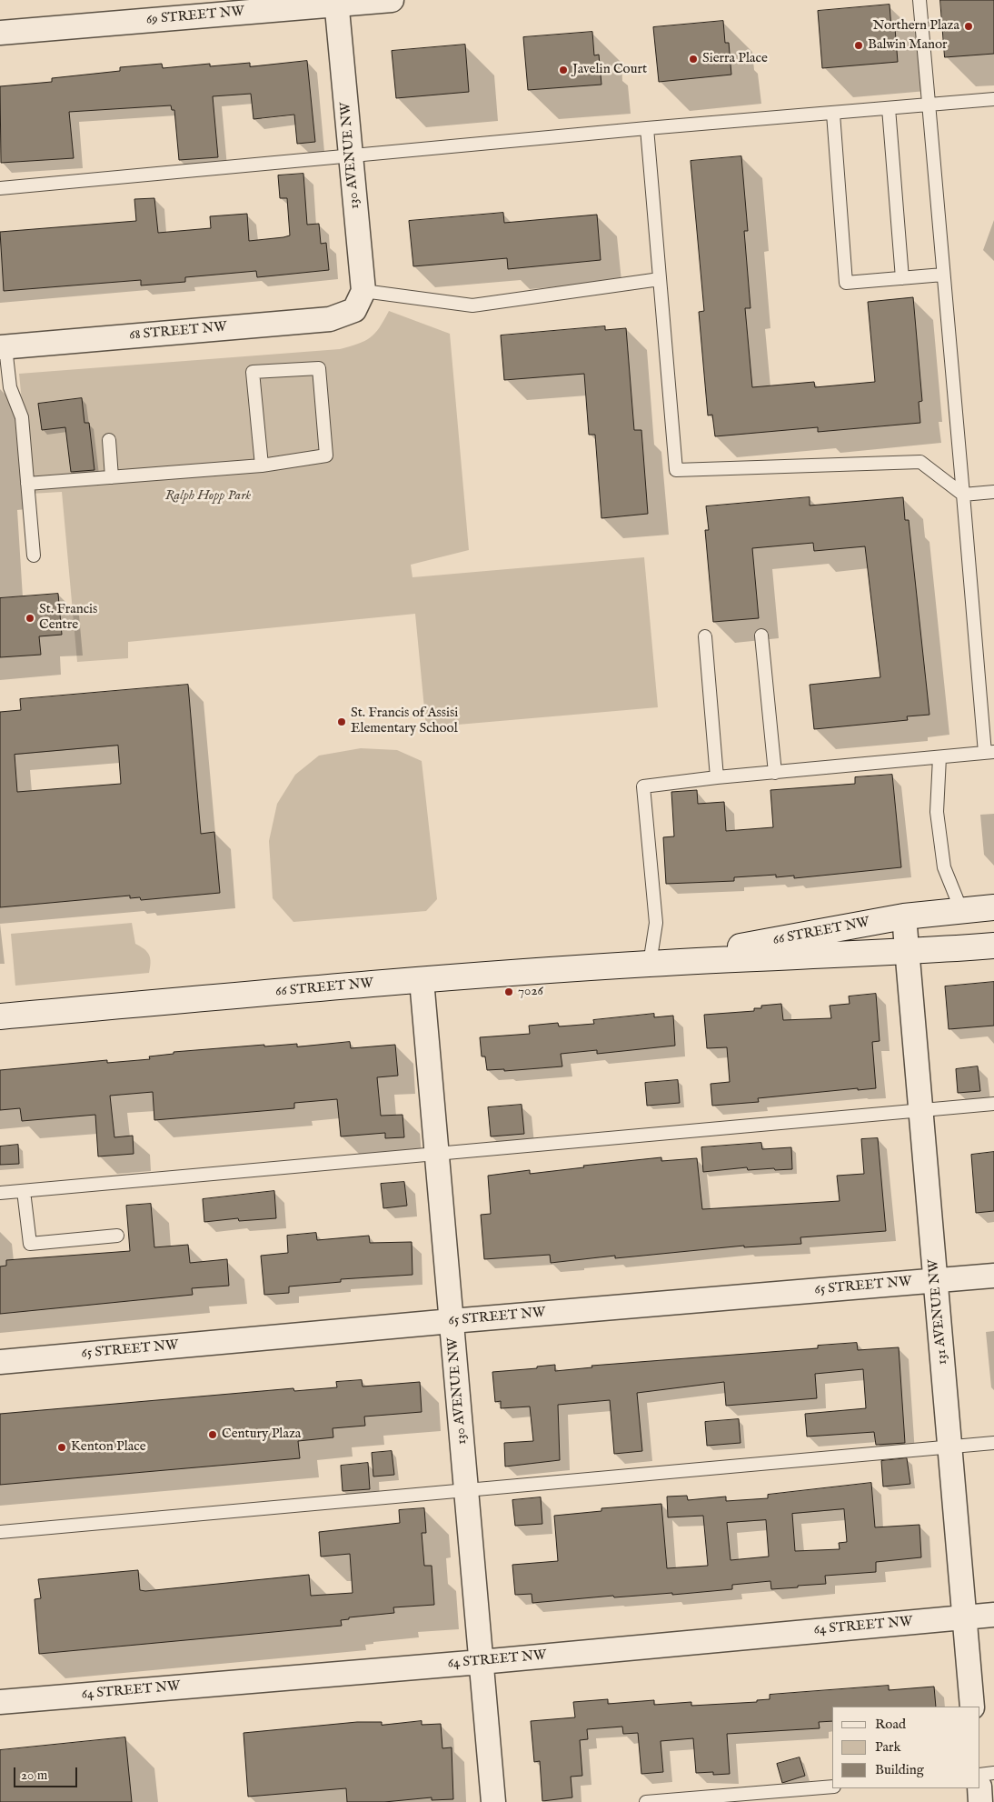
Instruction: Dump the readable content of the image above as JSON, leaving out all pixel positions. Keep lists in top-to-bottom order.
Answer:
{
  "streets": {
    "main road": ["66 STREET NW"],
    "street": [
      "69 STREET NW",
      "130 AVENUE NW",
      "68 STREET NW",
      "65 STREET NW",
      "131 AVENUE NW",
      "64 STREET NW"
    ]
  },
  "crossings": [
    ["69 STREET NW", "130 AVENUE NW"],
    ["130 AVENUE NW", "68 STREET NW"],
    ["130 AVENUE NW", "66 STREET NW"],
    ["130 AVENUE NW", "65 STREET NW"],
    ["130 AVENUE NW", "64 STREET NW"],
    ["66 STREET NW", "131 AVENUE NW"],
    ["65 STREET NW", "131 AVENUE NW"],
    ["131 AVENUE NW", "64 STREET NW"]
  ],
  "parks": ["Ralph Hopp Park"],
  "places": [
    "Northern Plaza",
    "Balwin Manor",
    "Sierra Place",
    "Javelin Court",
    "St. Francis Centre",
    "St. Francis of Assisi Elementary School",
    "7026",
    "Century Plaza",
    "Kenton Place"
  ],
  "legend": ["Road", "Park", "Building"],
  "scale_bar": "20 m"
}
